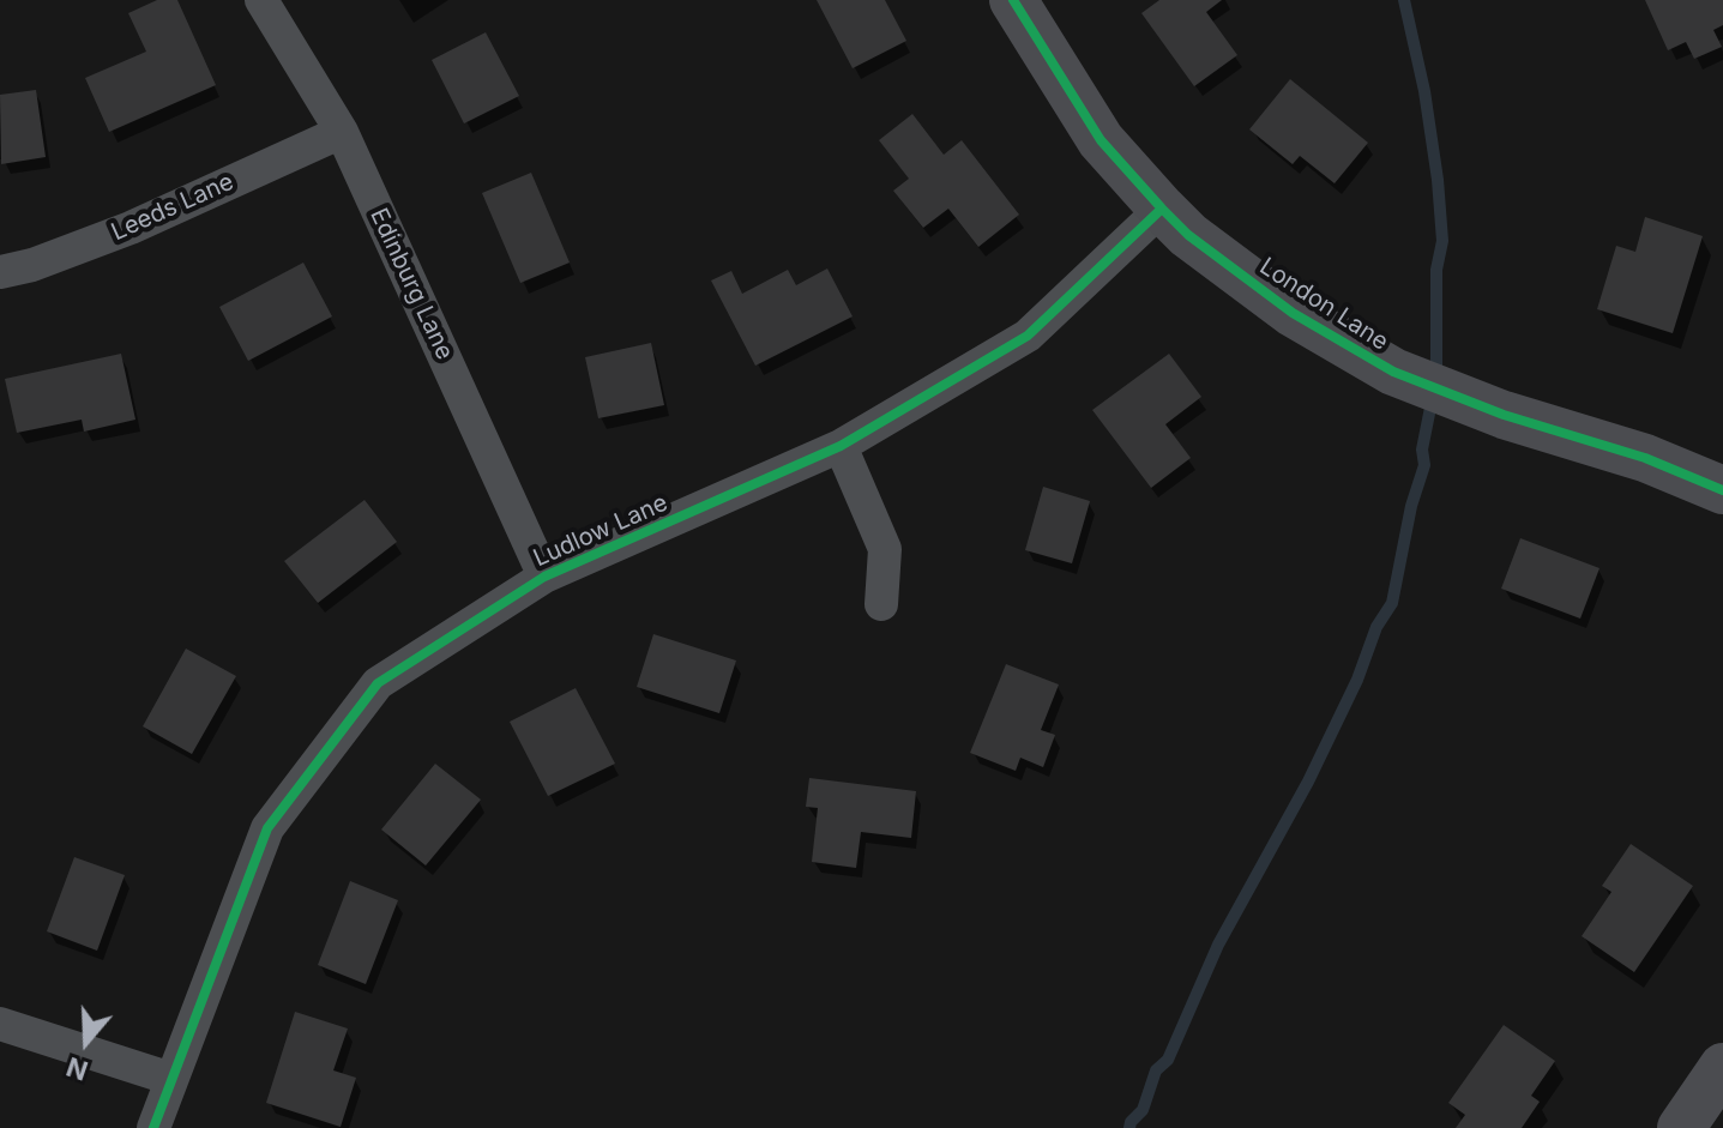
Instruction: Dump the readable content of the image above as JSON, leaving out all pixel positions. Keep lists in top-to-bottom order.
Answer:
{
  "streets": {
    "street": [
      "Leeds Lane",
      "Edinburg Lane",
      "London Lane",
      "Ludlow Lane"
    ]
  },
  "crossings": [
    ["Leeds Lane", "Edinburg Lane"],
    ["Edinburg Lane", "Ludlow Lane"],
    ["London Lane", "Ludlow Lane"]
  ],
  "north": "bottom"
}
